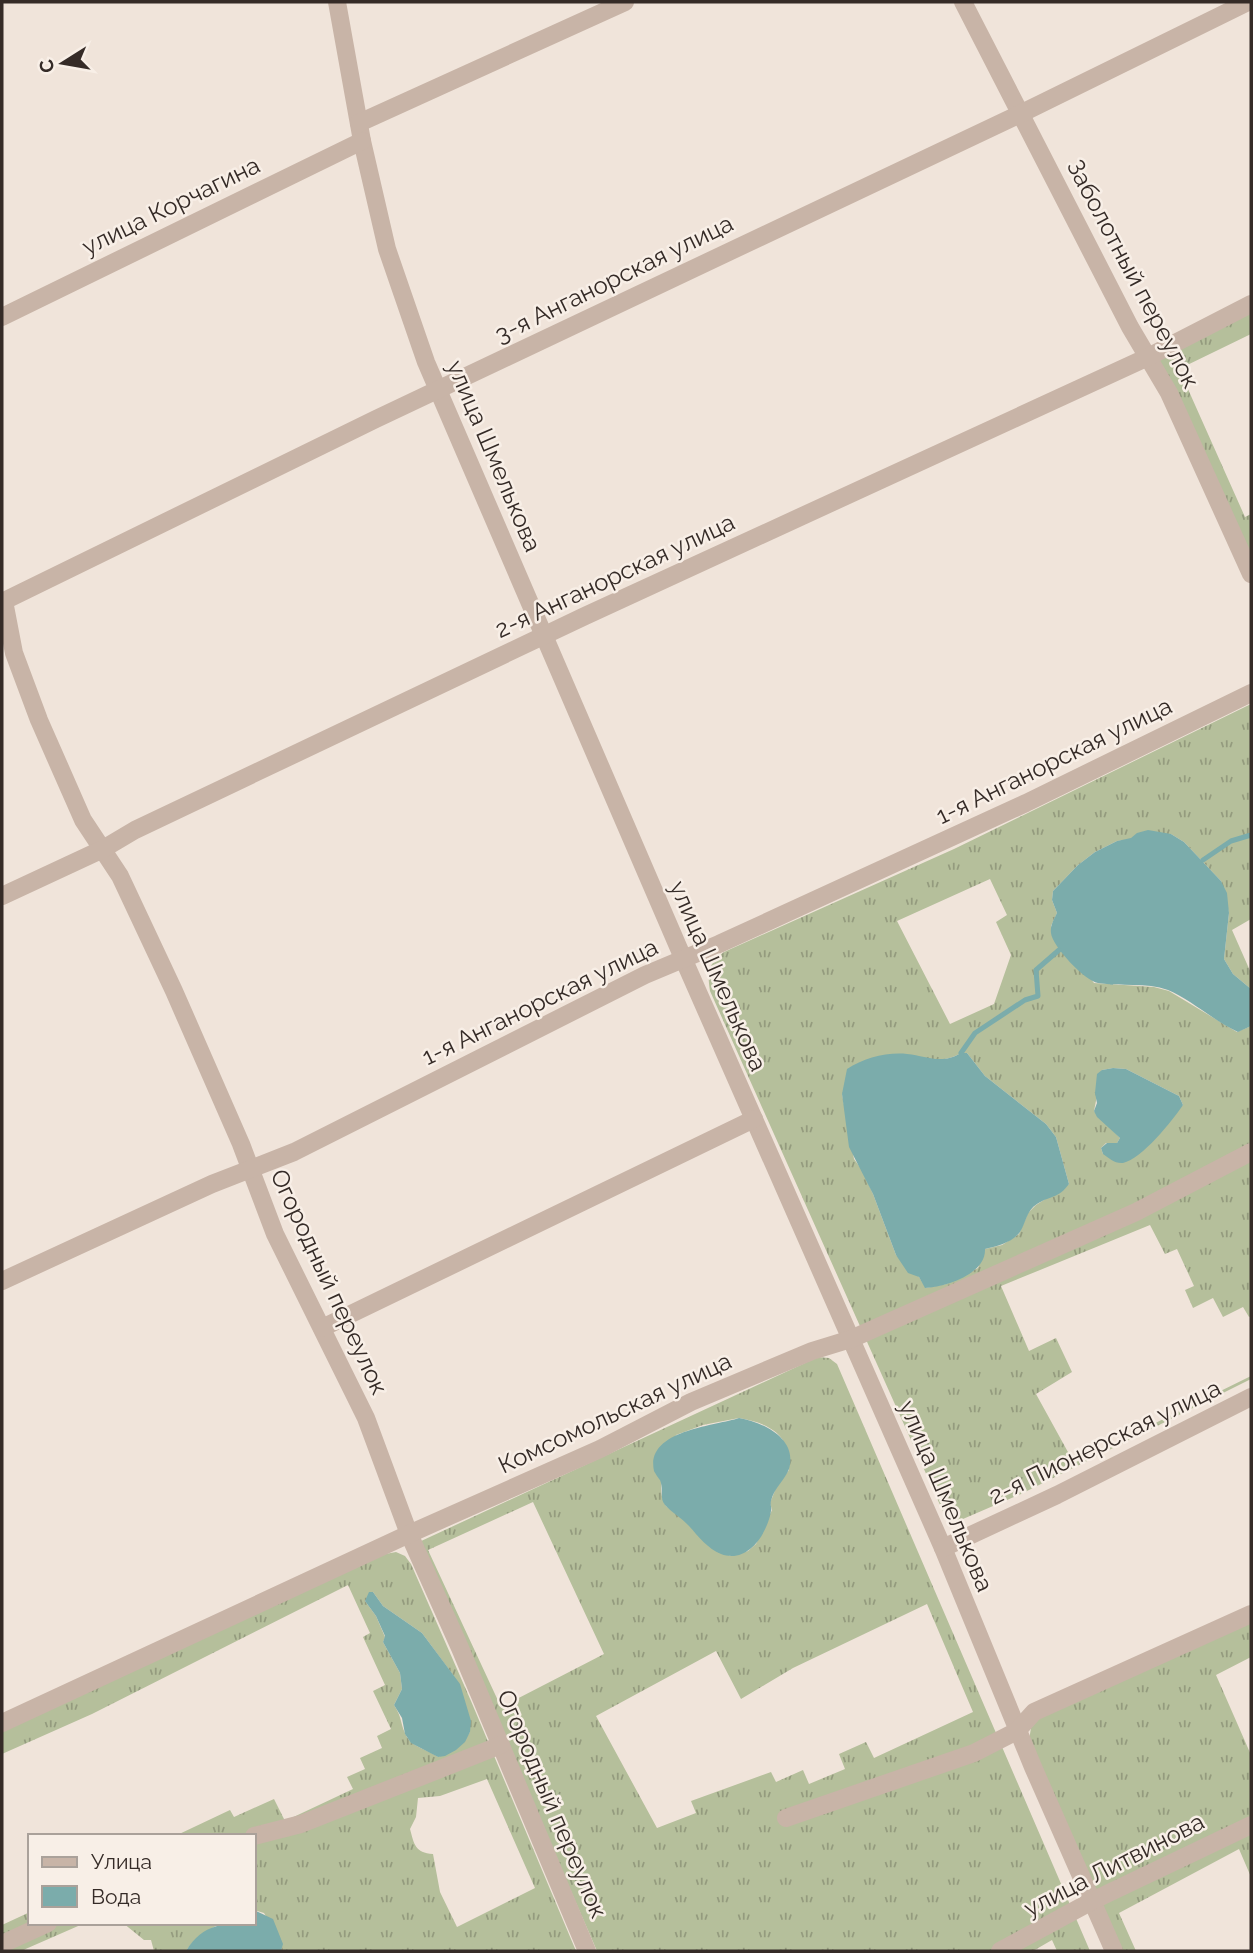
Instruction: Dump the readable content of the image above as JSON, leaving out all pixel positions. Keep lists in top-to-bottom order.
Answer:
{
  "streets": {
    "street": [
      "улица Корчагина",
      "Заболотный переулок",
      "3-я Анганорская улица",
      "улица Шмелькова",
      "2-я Анганорская улица",
      "1-я Анганорская улица",
      "Огородный переулок",
      "Комсомольская улица",
      "2-я Пионерская улица",
      "улица Литвинова"
    ]
  },
  "crossings": [
    ["улица Корчагина", "улица Шмелькова"],
    ["Заболотный переулок", "3-я Анганорская улица"],
    ["Заболотный переулок", "2-я Анганорская улица"],
    ["3-я Анганорская улица", "улица Шмелькова"],
    ["3-я Анганорская улица", "Огородный переулок"],
    ["улица Шмелькова", "2-я Анганорская улица"],
    ["улица Шмелькова", "1-я Анганорская улица"],
    ["улица Шмелькова", "Комсомольская улица"],
    ["улица Шмелькова", "2-я Пионерская улица"],
    ["улица Шмелькова", "улица Литвинова"],
    ["2-я Анганорская улица", "Огородный переулок"],
    ["1-я Анганорская улица", "Огородный переулок"],
    ["Огородный переулок", "Комсомольская улица"]
  ],
  "legend": ["Улица", "Вода"],
  "north": "left"
}
